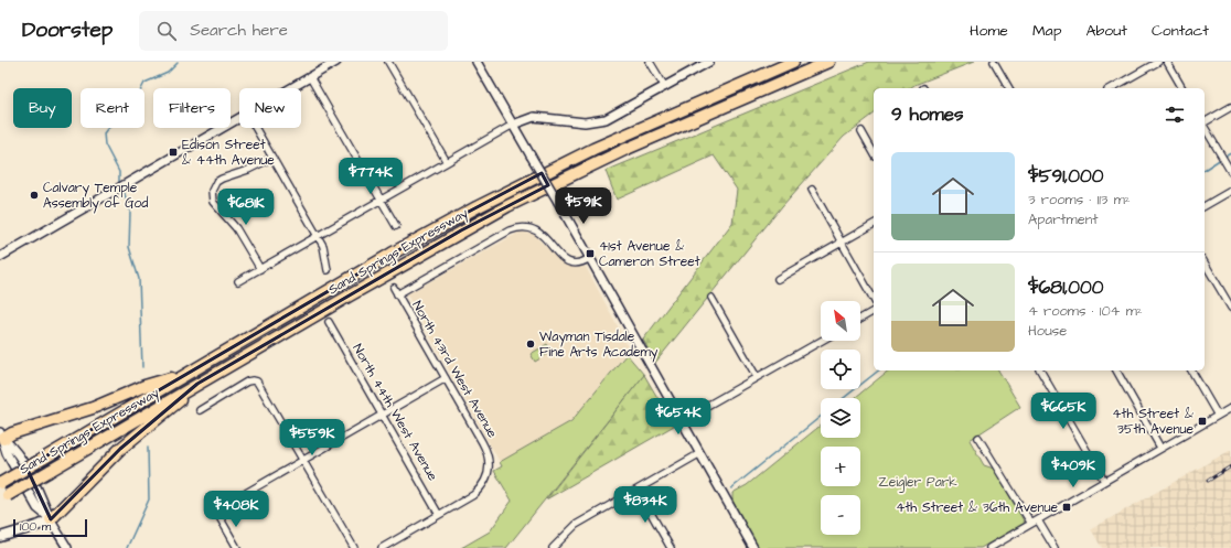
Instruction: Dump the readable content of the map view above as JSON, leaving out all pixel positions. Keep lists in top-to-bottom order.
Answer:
{
  "streets": {
    "highway": ["Sand Springs Expressway"],
    "street": ["North 43rd West Avenue", "North 44th West Avenue"]
  },
  "crossings": [
    ["North 43rd West Avenue", "North 44th West Avenue"]
  ],
  "parks": ["Zeigler Park"],
  "places": {
    "transit": [
      "Edison Street & 44th Avenue",
      "41st Avenue & Cameron Street",
      "4th Street & 35th Avenue",
      "4th Street & 36th Avenue"
    ],
    "other": ["Calvary Temple Assembly of God", "Wayman Tisdale Fine Arts Academy"]
  },
  "scale_bar": "100 m",
  "north": "top left",
  "page": {
    "header": "Doorstep",
    "search": "Search here",
    "nav": [
      "Home",
      "Map",
      "About",
      "Contact"
    ],
    "chip": [
      "Buy",
      "Rent",
      "Filters",
      "New"
    ],
    "heading": "9 homes",
    "list": [
      {
        "name": "$591,000",
        "note": "3 rooms · 113 m² · Apartment"
      },
      {
        "name": "$681,000",
        "note": "4 rooms · 104 m² · House"
      }
    ],
    "price": [
      "$774K",
      "$591K",
      "$681K",
      "$665K",
      "$654K",
      "$559K",
      "$409K",
      "$834K",
      "$408K"
    ],
    "map_buttons": ["+", "−"],
    "scale": "100 m"
  }
}
